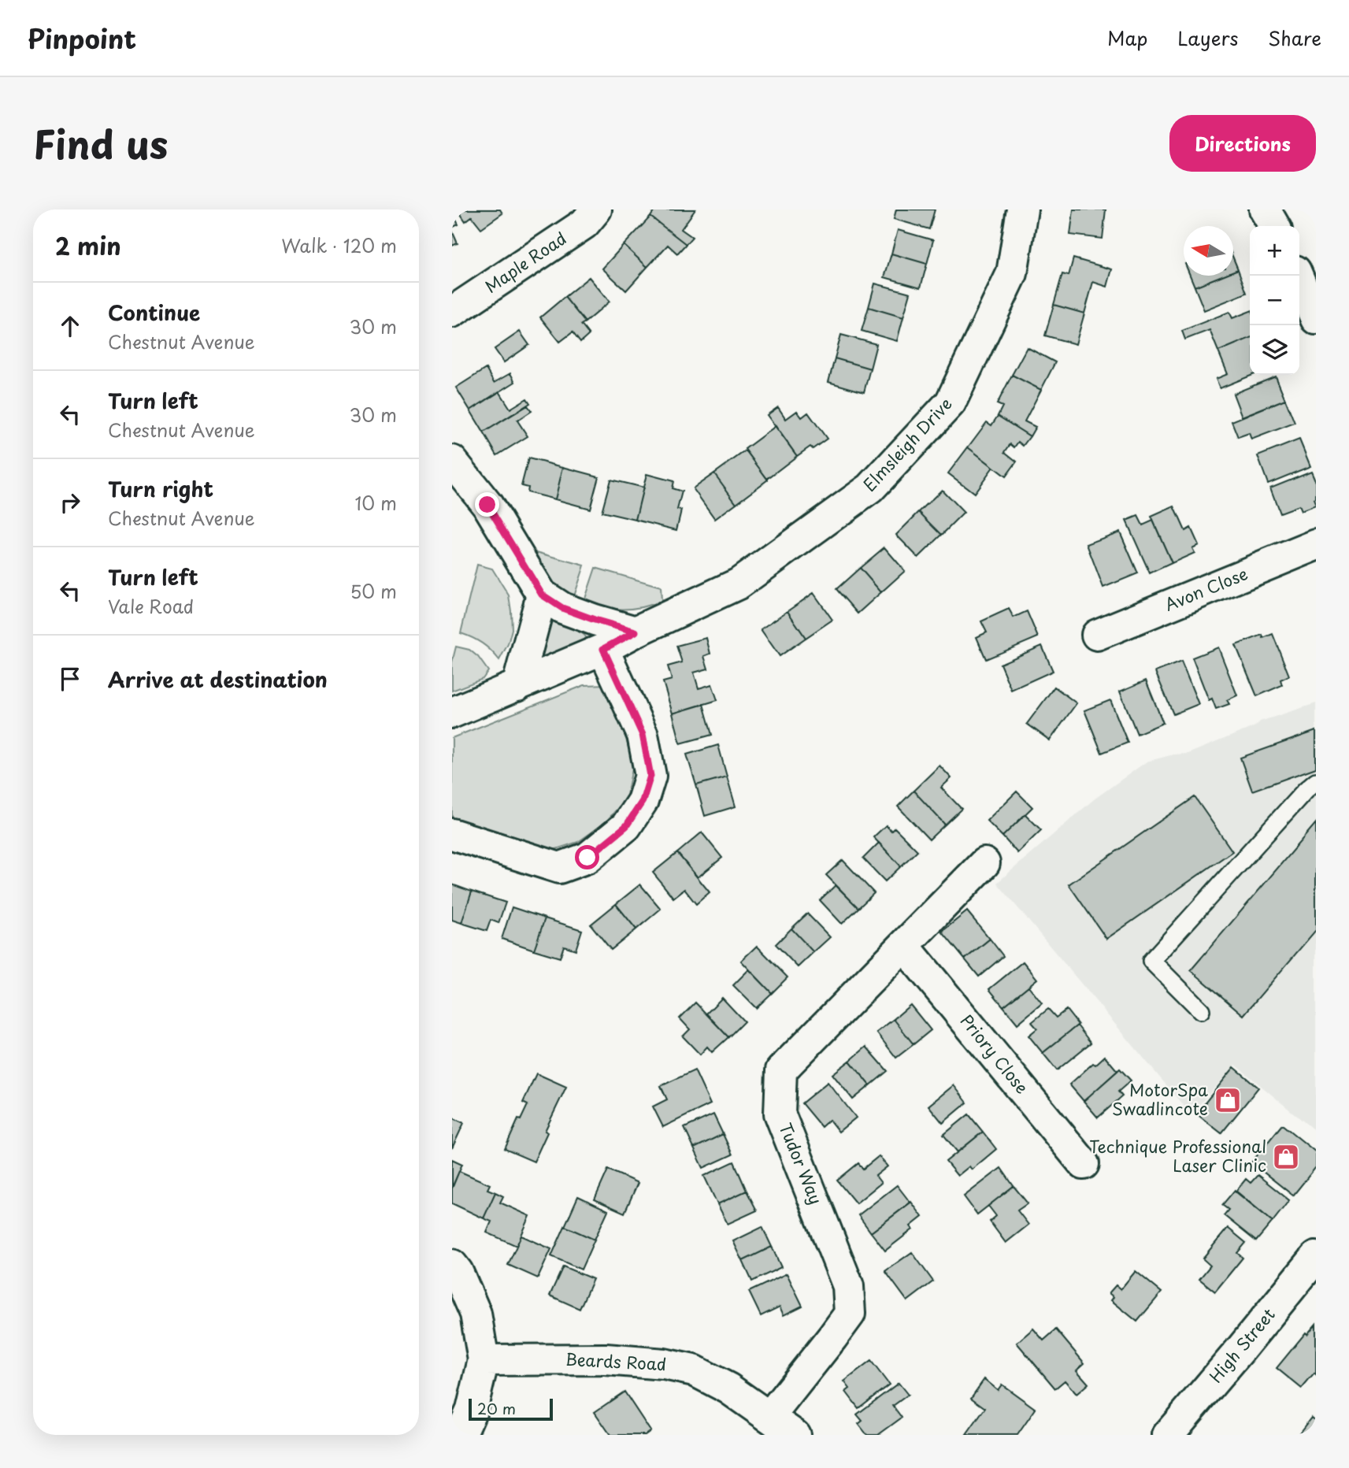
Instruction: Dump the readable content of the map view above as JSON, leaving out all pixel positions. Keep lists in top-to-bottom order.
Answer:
{
  "streets": {
    "street": [
      "Maple Road",
      "Elmsleigh Drive",
      "Avon Close",
      "Priory Close",
      "Tudor Way",
      "High Street",
      "Beards Road"
    ]
  },
  "crossings": [
    ["Priory Close", "Tudor Way"],
    ["Tudor Way", "Beards Road"]
  ],
  "places": {
    "shop": ["MotorSpa Swadlincote", "Technique Professional Laser Clinic"]
  },
  "scale_bar": "20 m",
  "north": "left",
  "page": {
    "header": "Pinpoint",
    "nav": ["Map", "Layers", "Share"],
    "title": "Find us",
    "buttons": "Directions",
    "heading": ["2 min", "Walk · 120 m"],
    "map_buttons": ["+", "−"],
    "list": [
      ["Continue", "Chestnut Avenue", "30 m"],
      ["Turn left", "Chestnut Avenue", "30 m"],
      ["Turn right", "Chestnut Avenue", "10 m"],
      ["Turn left", "Vale Road", "50 m"],
      "Arrive at destination"
    ],
    "scale": "20 m"
  }
}
